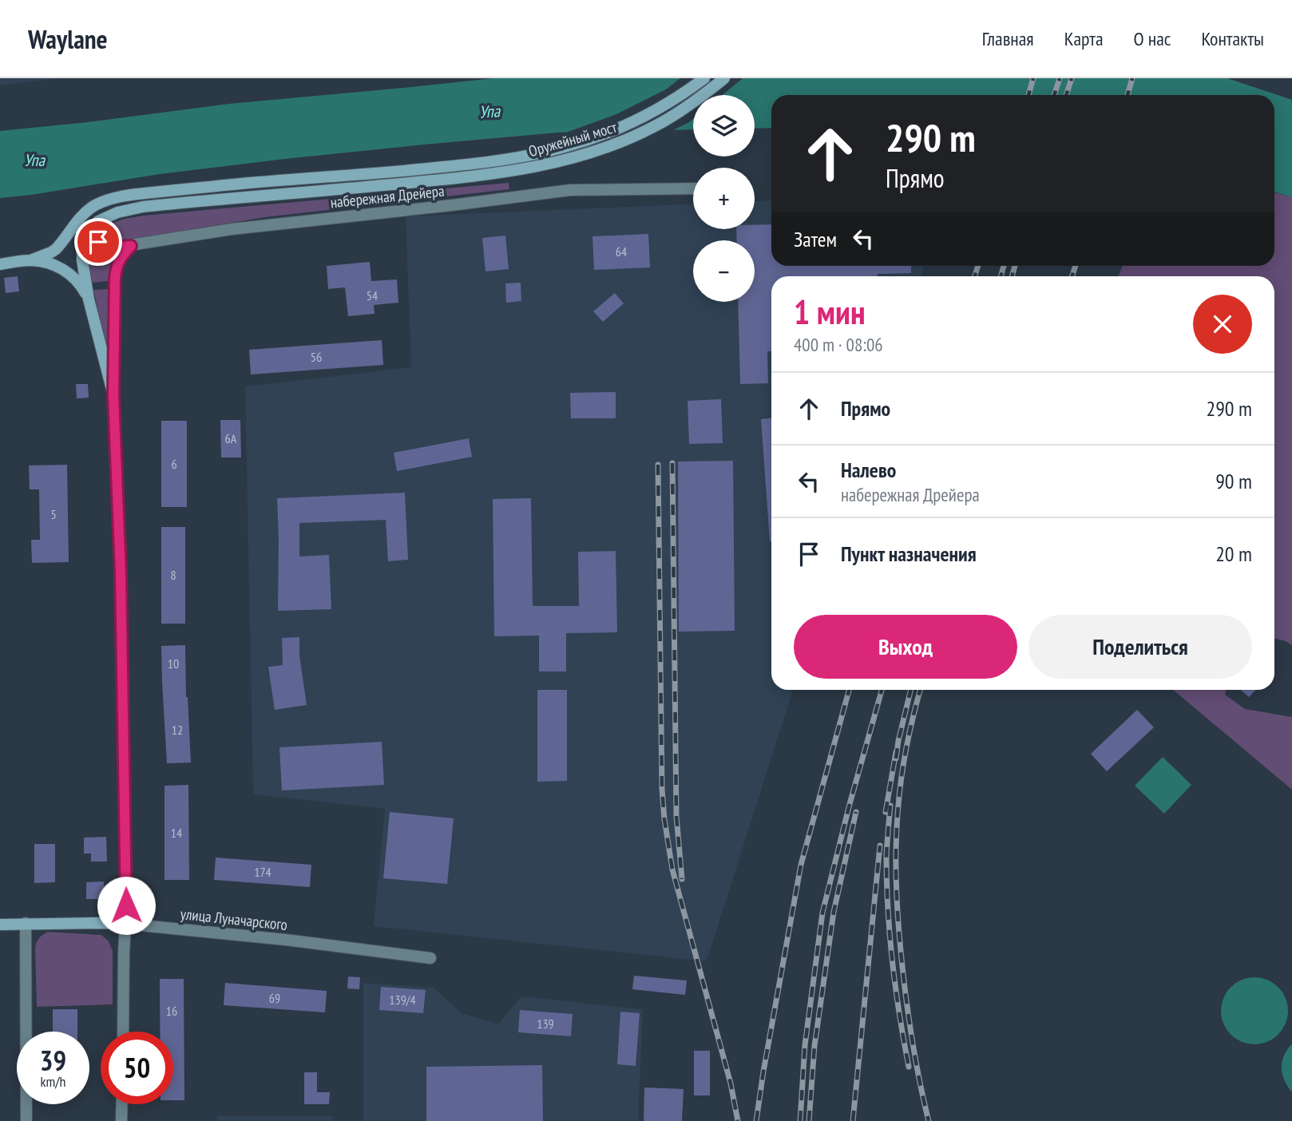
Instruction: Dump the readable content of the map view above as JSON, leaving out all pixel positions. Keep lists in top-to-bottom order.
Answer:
{
  "streets": {
    "main road": ["Оружейный мост", "улица Луначарского"],
    "street": ["набережная Дрейера"]
  },
  "crossings": [
    ["Оружейный мост", "набережная Дрейера"]
  ],
  "water": ["Упа"],
  "house_numbers": [
    "64",
    "54",
    "56",
    "6А",
    "6",
    "5",
    "8",
    "10",
    "12",
    "14",
    "174",
    "69",
    "139/4",
    "16",
    "139"
  ],
  "page": {
    "header": "Waylane",
    "nav": [
      "Главная",
      "Карта",
      "О нас",
      "Контакты"
    ],
    "map_buttons": ["+", "−"],
    "turn": ["290 m", "Прямо"],
    "then": "Затем",
    "heading": ["1 мин", "400 m · 08:06"],
    "list": [
      {
        "name": "Прямо",
        "value": "290 m"
      },
      {
        "name": "Налево",
        "note": "набережная Дрейера",
        "value": "90 m"
      },
      {
        "name": "Пункт назначения",
        "value": "20 m"
      }
    ],
    "buttons": ["Выход", "Поделиться"],
    "speed": "39 km/h",
    "limit": "50"
  }
}
